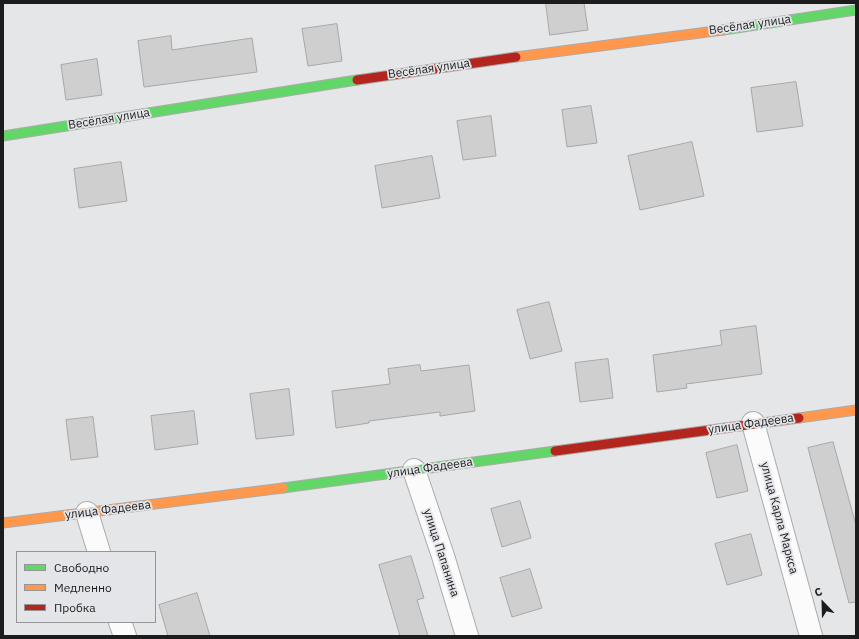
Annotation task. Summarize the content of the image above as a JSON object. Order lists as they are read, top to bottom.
{
  "streets": {
    "street": [
      "Весёлая улица",
      "улица Фадеева",
      "улица Карла Маркса",
      "улица Папанина"
    ]
  },
  "crossings": [
    ["улица Фадеева", "улица Карла Маркса"],
    ["улица Фадеева", "улица Папанина"]
  ],
  "legend": ["Свободно", "Медленно", "Пробка"],
  "north": "top left"
}
